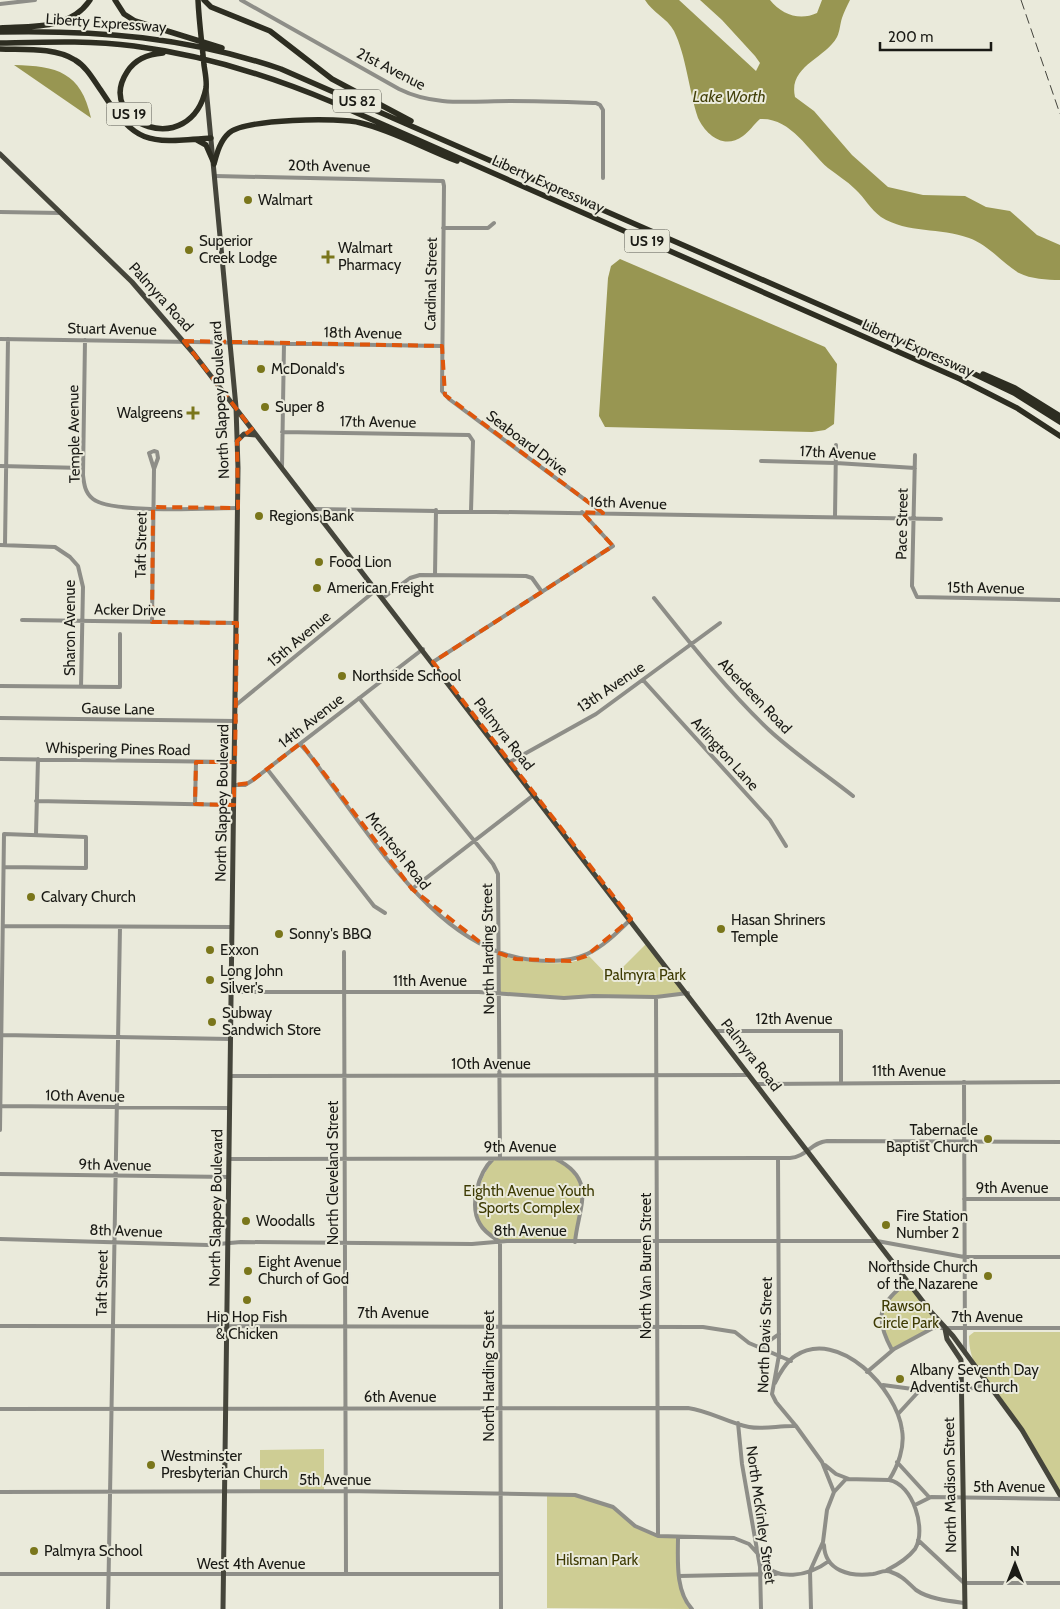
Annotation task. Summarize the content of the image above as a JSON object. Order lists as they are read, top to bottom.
{
  "streets": {
    "highway": [
      "Liberty Expressway",
      "US 82",
      "US 19",
      "North Slappey Boulevard"
    ],
    "main road": ["Palmyra Road", "North Madison Street"],
    "street": [
      "21st Avenue",
      "20th Avenue",
      "Cardinal Street",
      "Stuart Avenue",
      "18th Avenue",
      "17th Avenue",
      "Temple Avenue",
      "Seaboard Drive",
      "16th Avenue",
      "Pace Street",
      "Taft Street",
      "15th Avenue",
      "Acker Drive",
      "Sharon Avenue",
      "13th Avenue",
      "Aberdeen Road",
      "Gause Lane",
      "14th Avenue",
      "Whispering Pines Road",
      "Arlington Lane",
      "McIntosh Road",
      "North Harding Street",
      "11th Avenue",
      "12th Avenue",
      "10th Avenue",
      "9th Avenue",
      "North Cleveland Street",
      "8th Avenue",
      "North Van Buren Street",
      "7th Avenue",
      "North Davis Street",
      "6th Avenue",
      "5th Avenue",
      "North McKinley Street",
      "West 4th Avenue"
    ]
  },
  "crossings": [
    ["Liberty Expressway", "US 19"],
    ["US 19", "North Slappey Boulevard"],
    ["20th Avenue", "Cardinal Street"],
    ["20th Avenue", "North Slappey Boulevard"],
    ["Cardinal Street", "18th Avenue"],
    ["Cardinal Street", "Seaboard Drive"],
    ["Palmyra Road", "Stuart Avenue"],
    ["Palmyra Road", "North Slappey Boulevard"],
    ["Palmyra Road", "16th Avenue"],
    ["Palmyra Road", "15th Avenue"],
    ["Palmyra Road", "13th Avenue"],
    ["Palmyra Road", "14th Avenue"],
    ["Palmyra Road", "McIntosh Road"],
    ["Palmyra Road", "11th Avenue"],
    ["Palmyra Road", "12th Avenue"],
    ["Palmyra Road", "10th Avenue"],
    ["Palmyra Road", "9th Avenue"],
    ["Palmyra Road", "8th Avenue"],
    ["Palmyra Road", "7th Avenue"],
    ["Palmyra Road", "North Madison Street"],
    ["Stuart Avenue", "18th Avenue"],
    ["Stuart Avenue", "North Slappey Boulevard"],
    ["Stuart Avenue", "Temple Avenue"],
    ["North Slappey Boulevard", "Temple Avenue"],
    ["North Slappey Boulevard", "15th Avenue"],
    ["North Slappey Boulevard", "Acker Drive"],
    ["North Slappey Boulevard", "Gause Lane"],
    ["North Slappey Boulevard", "14th Avenue"],
    ["North Slappey Boulevard", "Whispering Pines Road"],
    ["North Slappey Boulevard", "11th Avenue"],
    ["North Slappey Boulevard", "10th Avenue"],
    ["North Slappey Boulevard", "9th Avenue"],
    ["North Slappey Boulevard", "8th Avenue"],
    ["North Slappey Boulevard", "7th Avenue"],
    ["North Slappey Boulevard", "6th Avenue"],
    ["North Slappey Boulevard", "5th Avenue"],
    ["North Slappey Boulevard", "West 4th Avenue"],
    ["17th Avenue", "16th Avenue"],
    ["17th Avenue", "Pace Street"],
    ["Temple Avenue", "Taft Street"],
    ["Seaboard Drive", "16th Avenue"],
    ["16th Avenue", "Pace Street"],
    ["Pace Street", "15th Avenue"],
    ["Taft Street", "Acker Drive"],
    ["Taft Street", "10th Avenue"],
    ["Taft Street", "9th Avenue"],
    ["Taft Street", "8th Avenue"],
    ["Taft Street", "7th Avenue"],
    ["Taft Street", "6th Avenue"],
    ["Taft Street", "5th Avenue"],
    ["Taft Street", "West 4th Avenue"],
    ["Acker Drive", "Sharon Avenue"],
    ["13th Avenue", "Aberdeen Road"],
    ["13th Avenue", "Arlington Lane"],
    ["14th Avenue", "McIntosh Road"],
    ["14th Avenue", "North Harding Street"],
    ["McIntosh Road", "North Harding Street"],
    ["North Harding Street", "11th Avenue"],
    ["North Harding Street", "10th Avenue"],
    ["North Harding Street", "9th Avenue"],
    ["North Harding Street", "8th Avenue"],
    ["North Harding Street", "7th Avenue"],
    ["North Harding Street", "6th Avenue"],
    ["North Harding Street", "5th Avenue"],
    ["North Harding Street", "West 4th Avenue"],
    ["11th Avenue", "12th Avenue"],
    ["11th Avenue", "North Cleveland Street"],
    ["11th Avenue", "North Van Buren Street"],
    ["10th Avenue", "North Cleveland Street"],
    ["10th Avenue", "North Van Buren Street"],
    ["9th Avenue", "North Cleveland Street"],
    ["9th Avenue", "8th Avenue"],
    ["9th Avenue", "North Van Buren Street"],
    ["9th Avenue", "North Davis Street"],
    ["North Cleveland Street", "8th Avenue"],
    ["North Cleveland Street", "7th Avenue"],
    ["North Cleveland Street", "6th Avenue"],
    ["North Cleveland Street", "5th Avenue"],
    ["North Cleveland Street", "West 4th Avenue"],
    ["8th Avenue", "North Van Buren Street"],
    ["8th Avenue", "North Davis Street"],
    ["North Van Buren Street", "7th Avenue"],
    ["North Van Buren Street", "6th Avenue"],
    ["North Van Buren Street", "5th Avenue"],
    ["7th Avenue", "North Davis Street"],
    ["7th Avenue", "6th Avenue"],
    ["North Davis Street", "6th Avenue"],
    ["North Davis Street", "5th Avenue"],
    ["6th Avenue", "North McKinley Street"],
    ["5th Avenue", "North Madison Street"]
  ],
  "water": ["Lake Worth"],
  "parks": [
    "Palmyra Park",
    "Eighth Avenue Youth Sports Complex",
    "Rawson Circle Park",
    "Hilsman Park"
  ],
  "places": {
    "other": [
      "Walmart",
      "Superior Creek Lodge",
      "McDonald's",
      "Super 8",
      "Regions Bank",
      "Food Lion",
      "American Freight",
      "Northside School",
      "Calvary Church",
      "Hasan Shriners Temple",
      "Sonny's BBQ",
      "Exxon",
      "Long John Silver's",
      "Subway Sandwich Store",
      "Tabernacle Baptist Church",
      "Woodalls",
      "Fire Station Number 2",
      "Eight Avenue Church of God",
      "Northside Church of the Nazarene",
      "Hip Hop Fish & Chicken",
      "Albany Seventh Day Adventist Church",
      "Westminster Presbyterian Church",
      "Palmyra School"
    ],
    "health": ["Walmart Pharmacy", "Walgreens"]
  },
  "scale_bar": "200 m",
  "north": "top"
}
